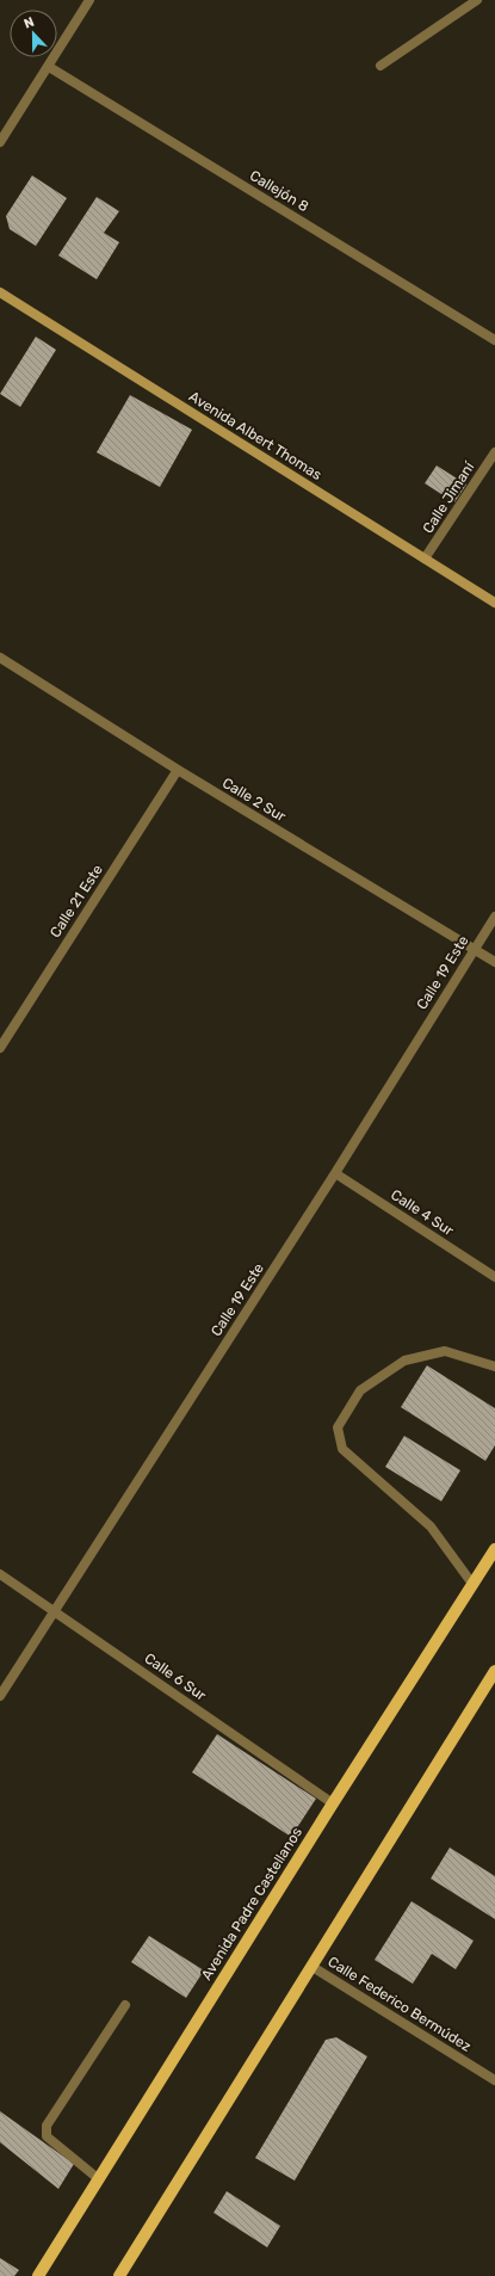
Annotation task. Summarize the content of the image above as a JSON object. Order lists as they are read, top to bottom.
{
  "streets": {
    "main road": ["Avenida Albert Thomas", "Avenida Padre Castellanos"],
    "street": [
      "Callejón 8",
      "Calle Jimaní",
      "Calle 2 Sur",
      "Calle 21 Este",
      "Calle 19 Este",
      "Calle 4 Sur",
      "Calle 6 Sur",
      "Calle Federico Bermúdez"
    ]
  },
  "crossings": [
    ["Avenida Albert Thomas", "Calle Jimaní"],
    ["Calle 2 Sur", "Calle 21 Este"],
    ["Calle 2 Sur", "Calle 19 Este"],
    ["Calle 19 Este", "Calle 4 Sur"],
    ["Calle 19 Este", "Calle 6 Sur"],
    ["Calle 6 Sur", "Avenida Padre Castellanos"]
  ],
  "north": "top"
}
